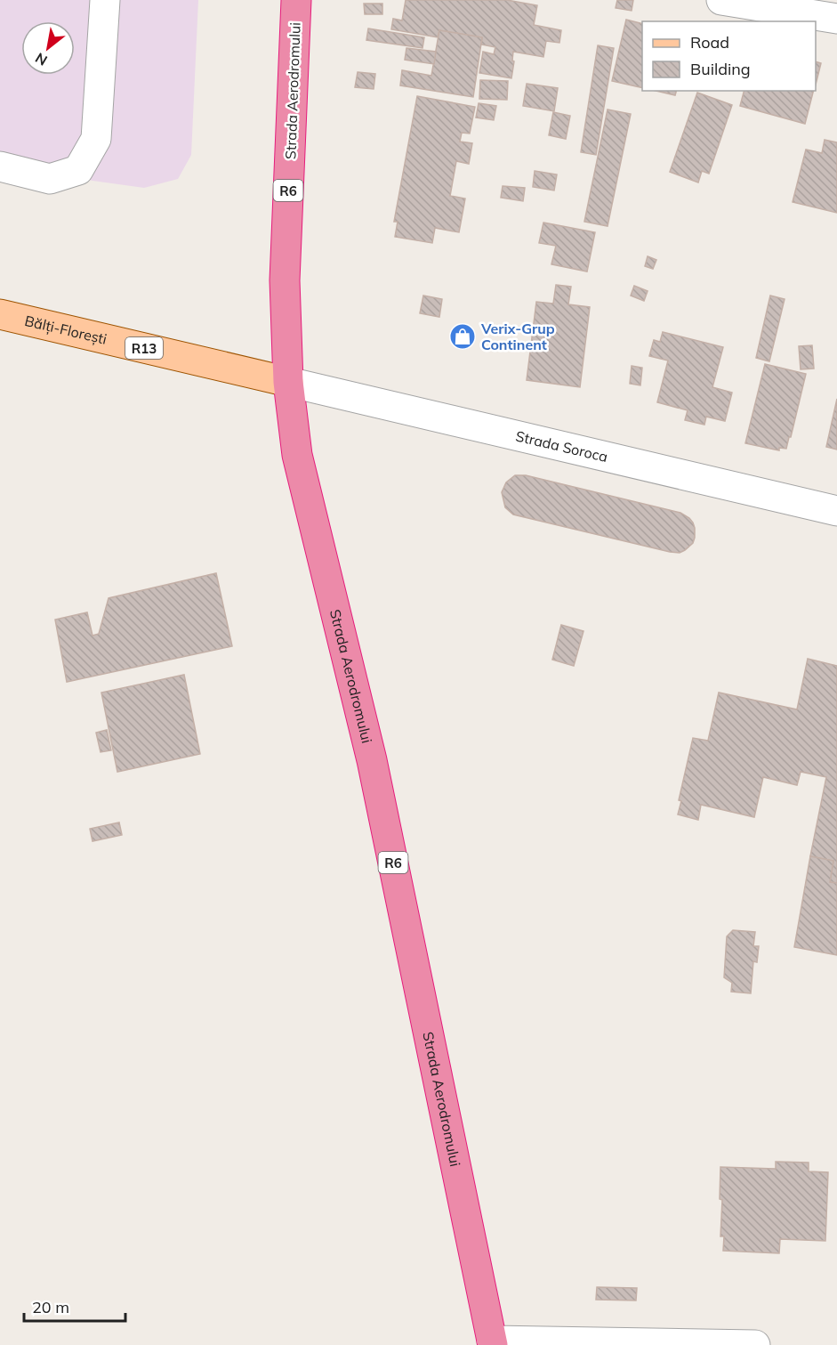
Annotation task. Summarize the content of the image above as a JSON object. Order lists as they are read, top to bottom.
{
  "streets": {
    "highway": ["Strada Aerodromului", "R6"],
    "main road": ["Bălți-Florești", "R13"],
    "street": ["Strada Soroca"]
  },
  "crossings": [
    ["Strada Aerodromului", "Bălți-Florești"],
    ["Strada Aerodromului", "Strada Soroca"],
    ["Bălți-Florești", "Strada Soroca"]
  ],
  "places": {
    "shop": ["Verix-Grup Continent"]
  },
  "legend": ["Road", "Building"],
  "scale_bar": "20 m",
  "north": "bottom left"
}
